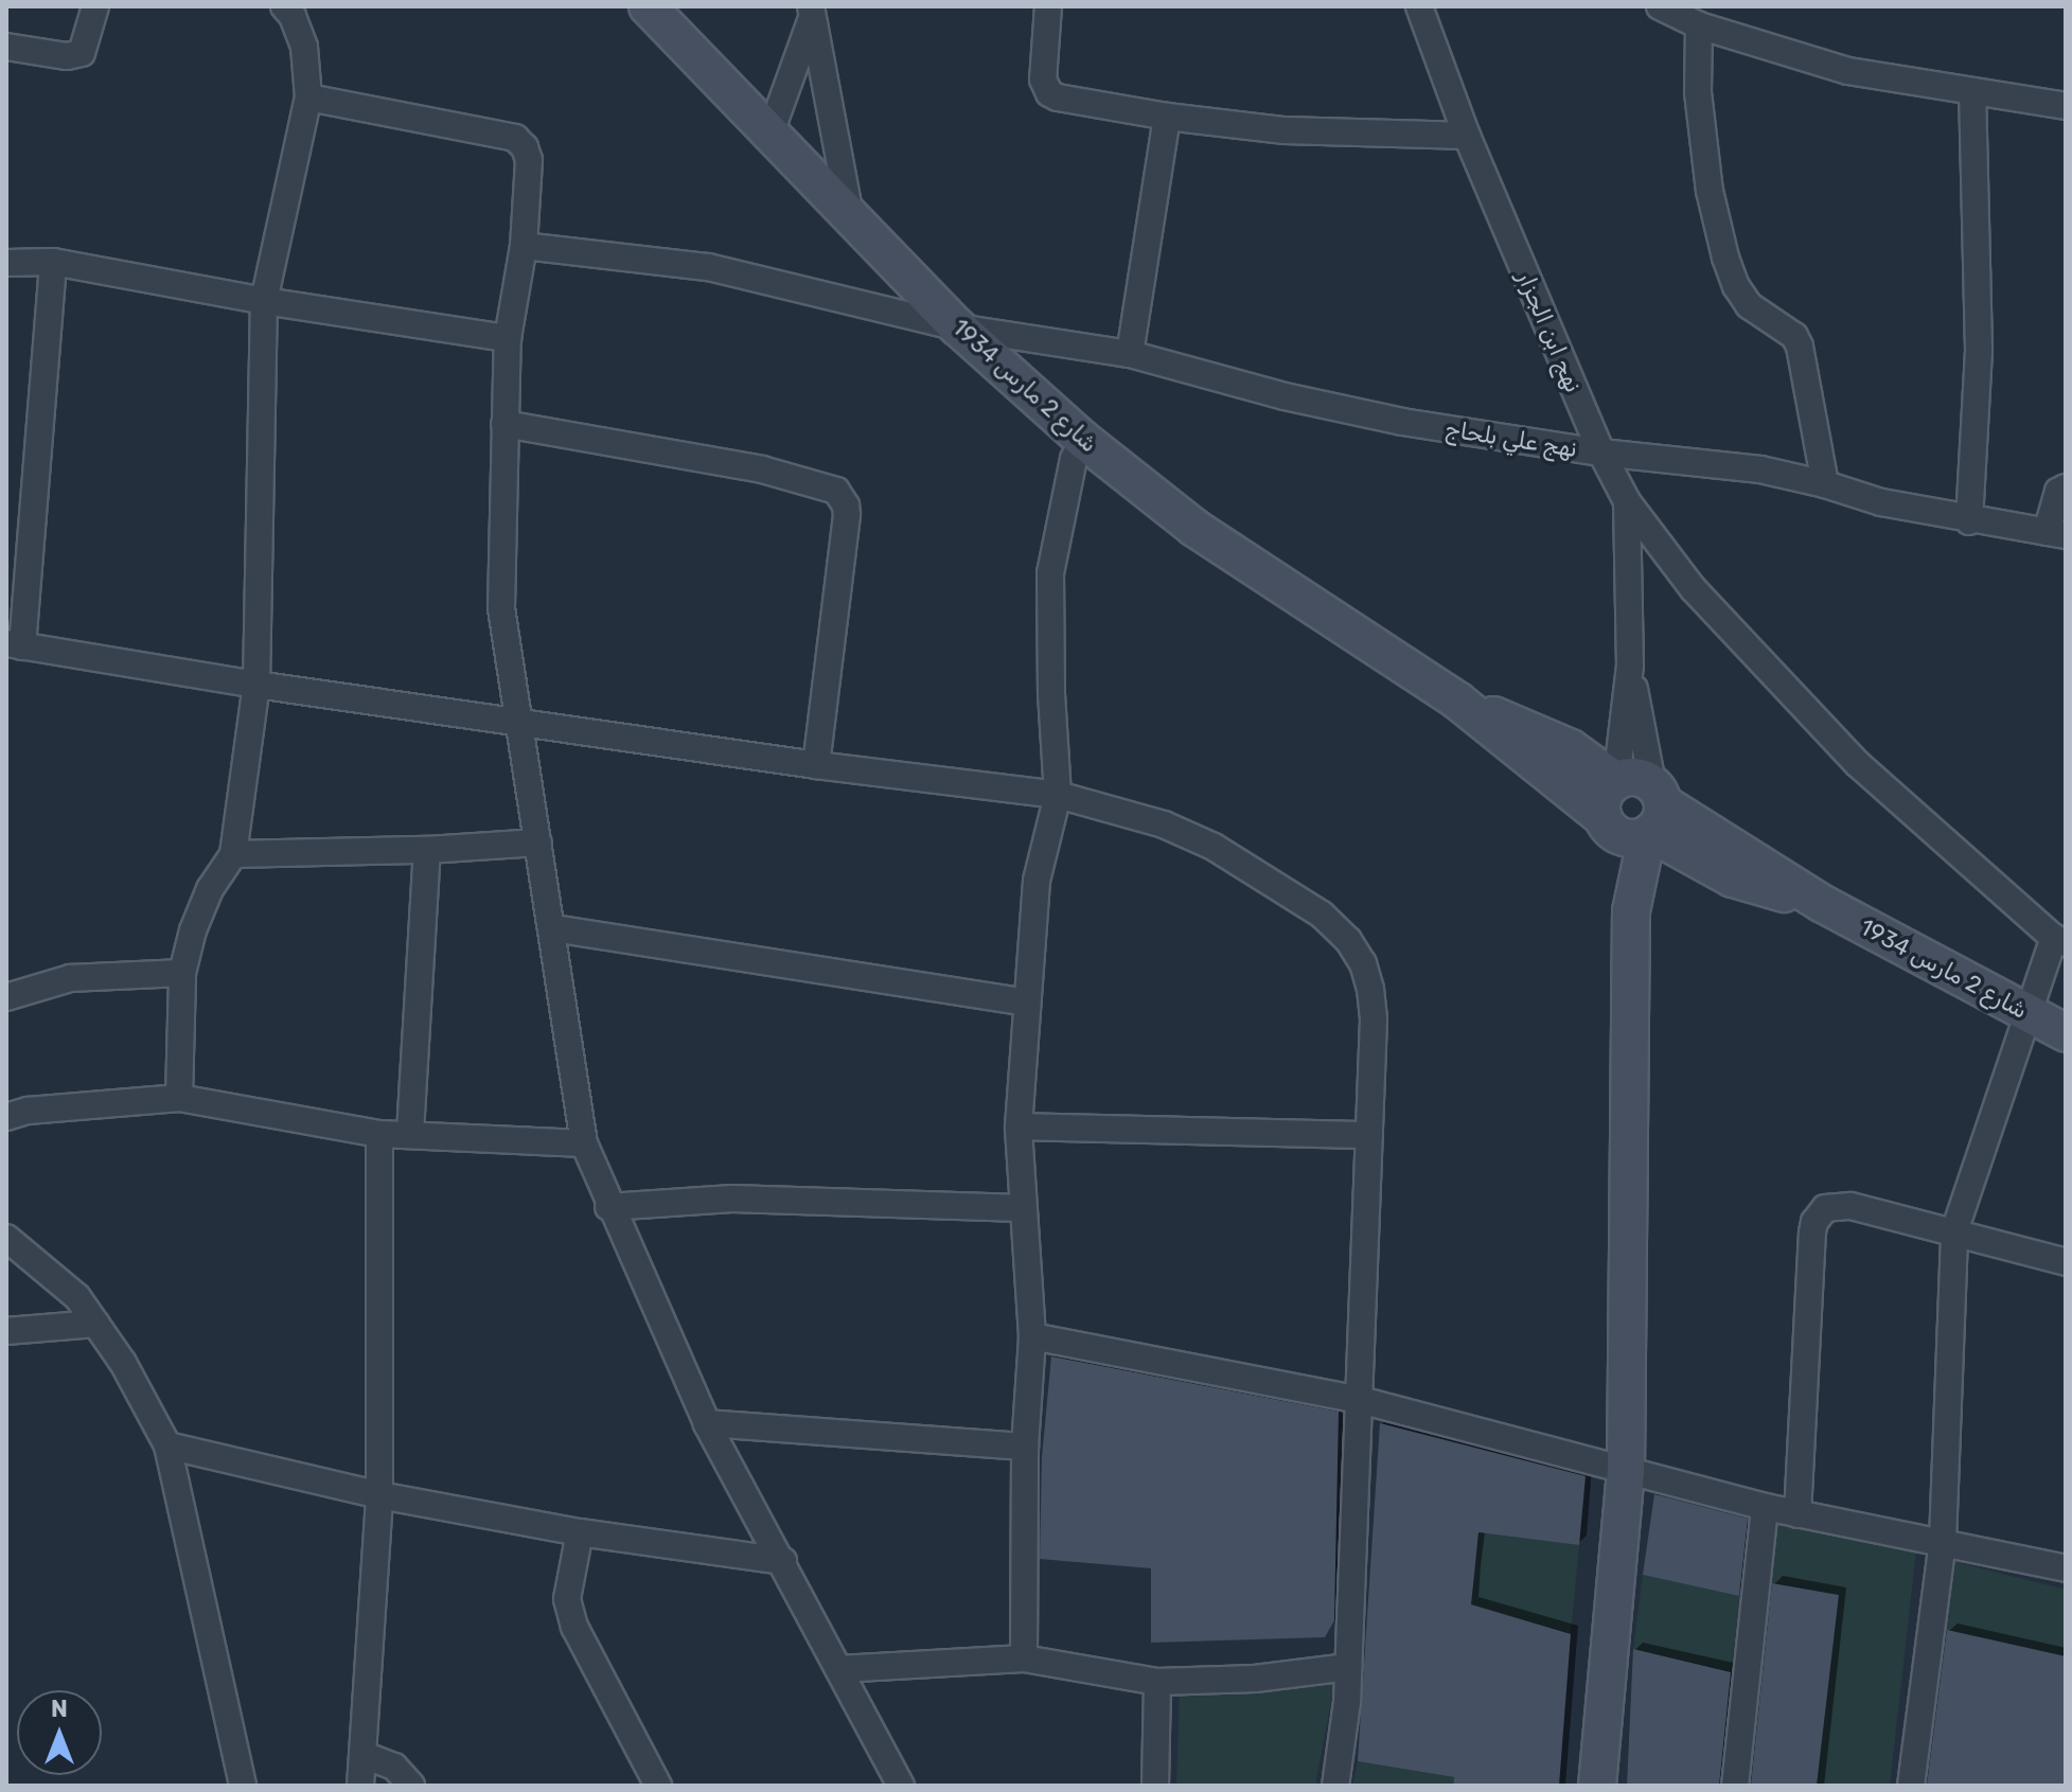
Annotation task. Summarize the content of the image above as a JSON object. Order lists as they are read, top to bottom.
{
  "streets": {
    "street": ["نهج ابن الجزار", "شارع 2 مارس 1934", "نهج علي بلحاج"]
  },
  "crossings": [
    ["نهج ابن الجزار", "نهج علي بلحاج"],
    ["شارع 2 مارس 1934", "نهج علي بلحاج"]
  ],
  "north": "top"
}
